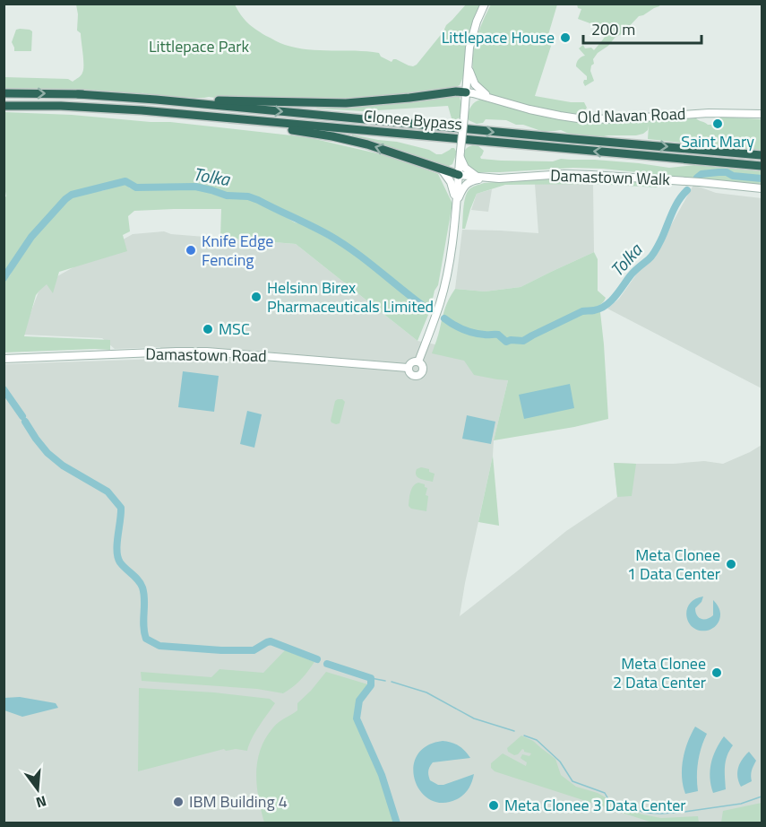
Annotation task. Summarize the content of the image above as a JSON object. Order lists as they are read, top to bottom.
{
  "streets": {
    "highway": ["Clonee Bypass"],
    "street": ["Old Navan Road", "Damastown Walk", "Damastown Road"]
  },
  "water": ["Tolka"],
  "parks": ["Littlepace Park"],
  "places": [
    "Littlepace House",
    "Saint Mary",
    "Knife Edge Fencing",
    "Helsinn Birex Pharmaceuticals Limited",
    "MSC",
    "Meta Clonee 1 Data Center",
    "Meta Clonee 2 Data Center",
    "IBM Building 4",
    "Meta Clonee 3 Data Center"
  ],
  "scale_bar": "200 m",
  "north": "bottom"
}
